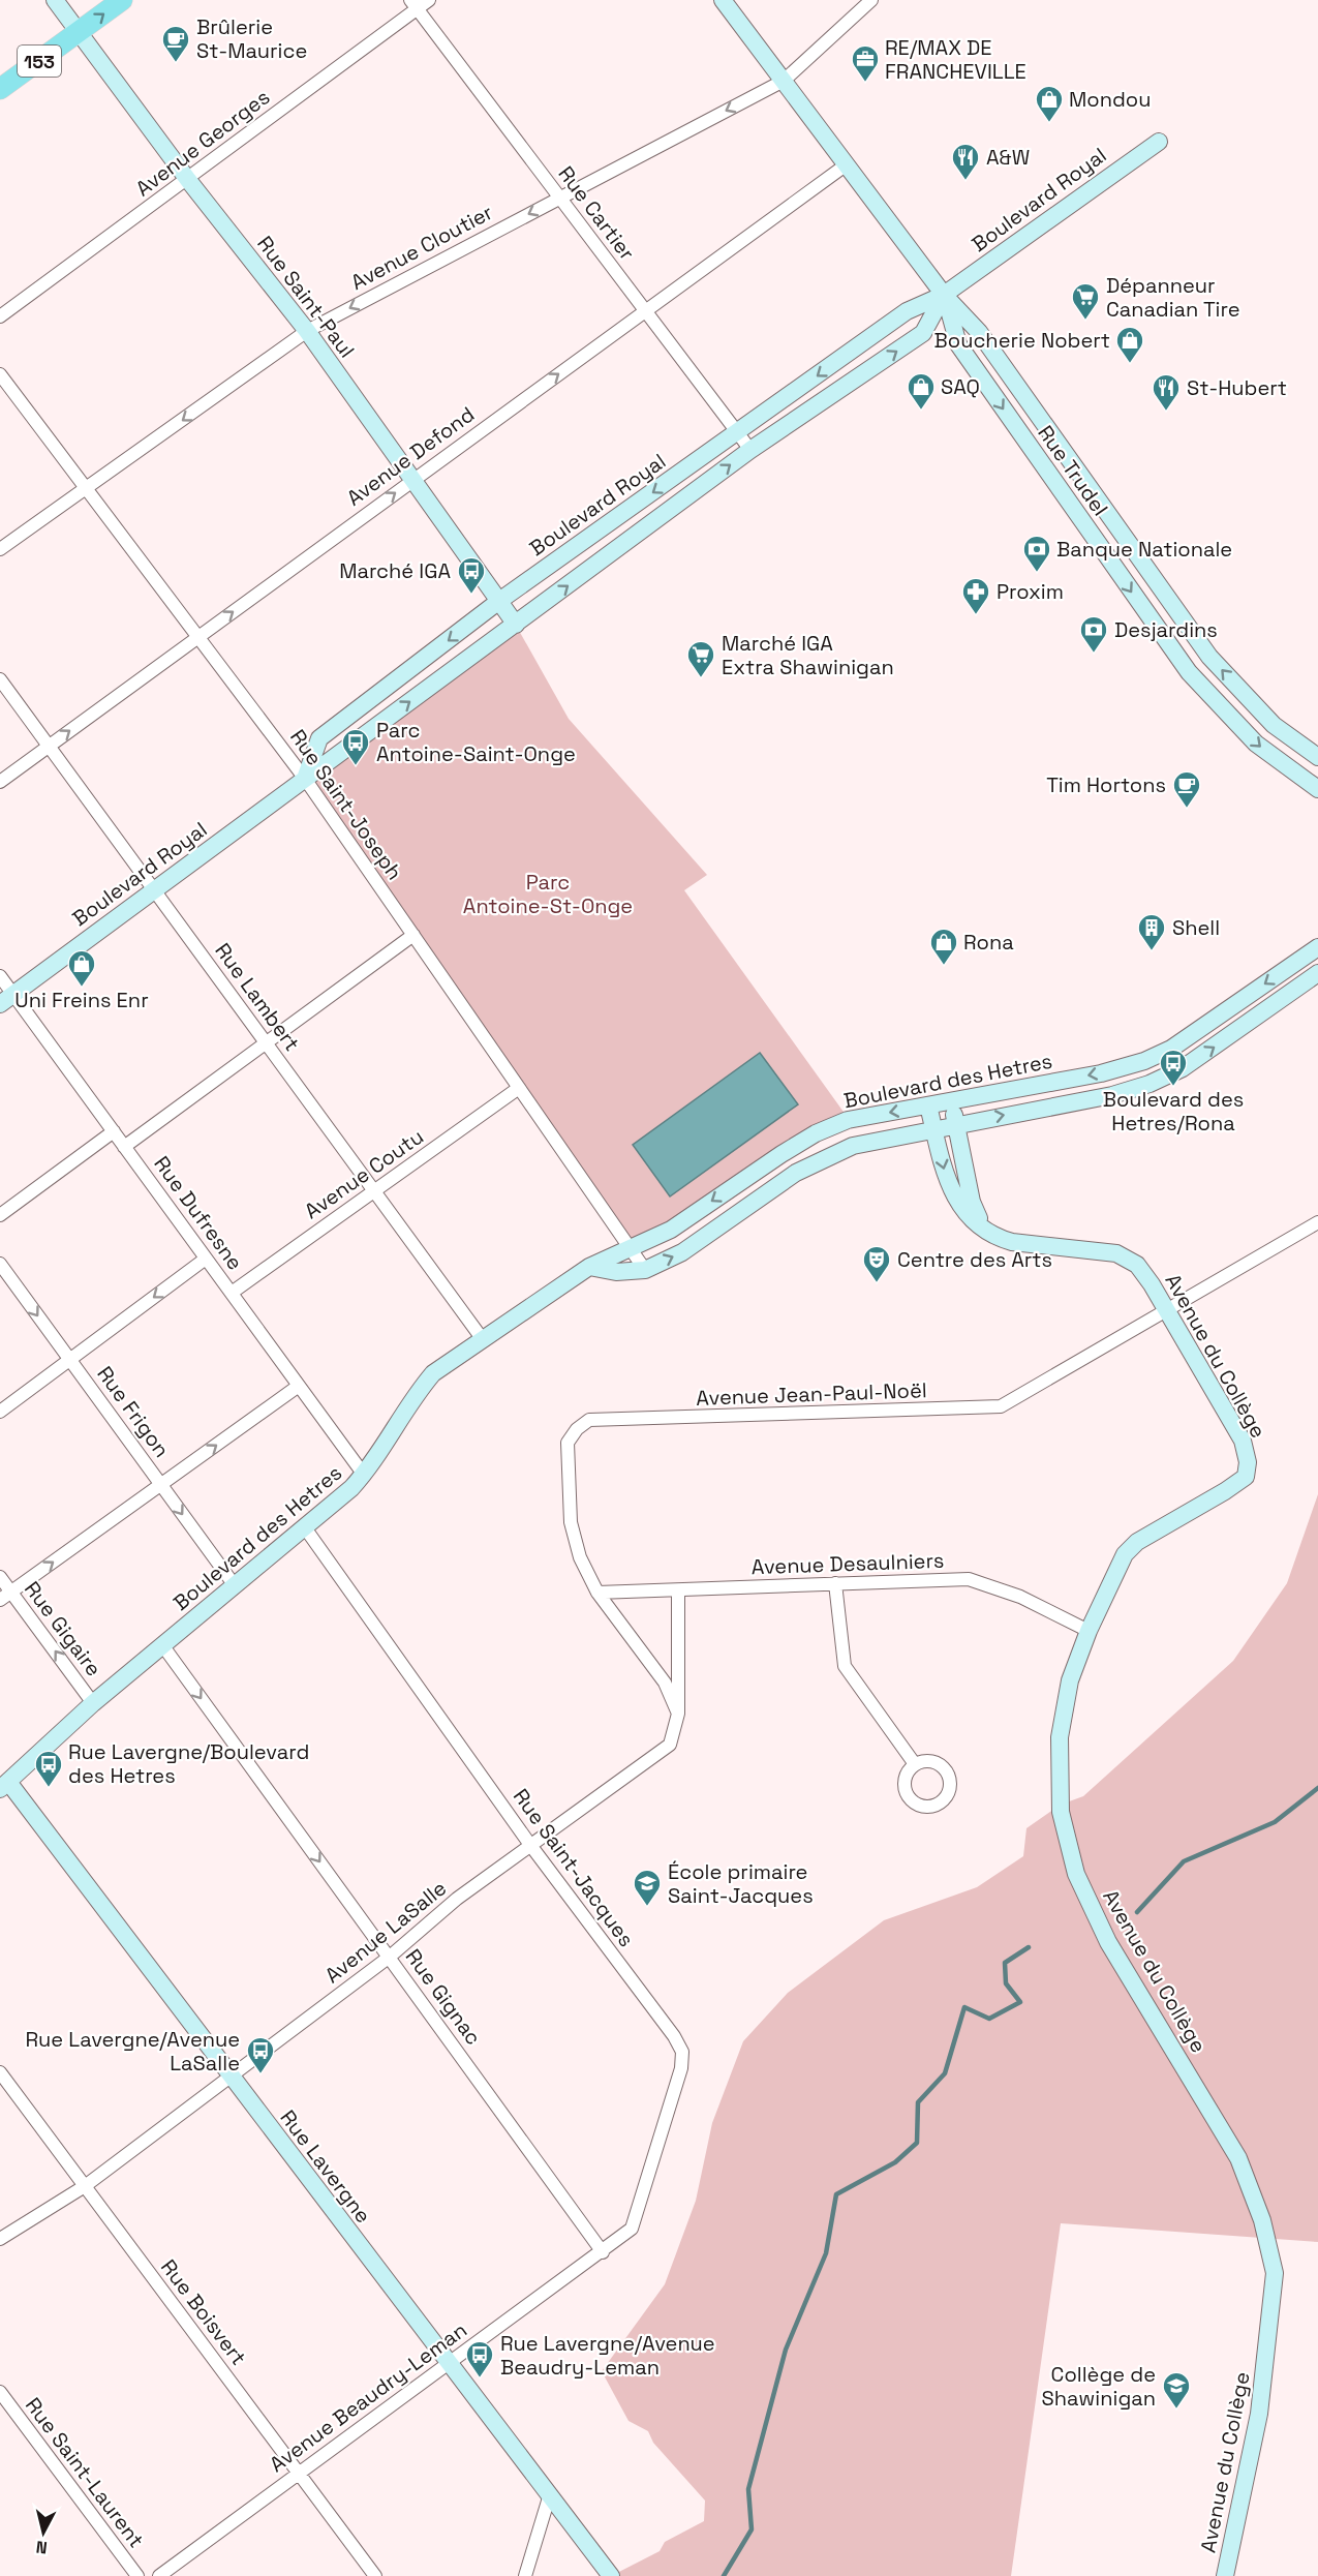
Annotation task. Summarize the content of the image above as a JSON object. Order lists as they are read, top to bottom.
{
  "streets": {
    "main road": ["153"],
    "street": [
      "Avenue Georges",
      "Boulevard Royal",
      "Rue Cartier",
      "Avenue Cloutier",
      "Rue Saint-Paul",
      "Avenue Defond",
      "Rue Trudel",
      "Rue Saint-Joseph",
      "Rue Lambert",
      "Boulevard des Hetres",
      "Avenue Coutu",
      "Rue Dufresne",
      "Avenue du Collège",
      "Avenue Jean-Paul-Noël",
      "Rue Frigon",
      "Avenue Desaulniers",
      "Rue Gigaire",
      "Rue Saint-Jacques",
      "Avenue LaSalle",
      "Rue Gignac",
      "Rue Lavergne",
      "Rue Boisvert",
      "Avenue Beaudry-Leman",
      "Rue Saint-Laurent"
    ]
  },
  "crossings": [
    ["153", "Rue Saint-Paul"],
    ["Avenue Georges", "Rue Cartier"],
    ["Avenue Georges", "Rue Saint-Paul"],
    ["Boulevard Royal", "Rue Cartier"],
    ["Boulevard Royal", "Rue Saint-Paul"],
    ["Boulevard Royal", "Rue Trudel"],
    ["Boulevard Royal", "Rue Saint-Joseph"],
    ["Boulevard Royal", "Rue Lambert"],
    ["Boulevard Royal", "Rue Dufresne"],
    ["Rue Cartier", "Avenue Cloutier"],
    ["Rue Cartier", "Avenue Defond"],
    ["Avenue Cloutier", "Rue Saint-Paul"],
    ["Avenue Cloutier", "Rue Trudel"],
    ["Avenue Cloutier", "Rue Saint-Joseph"],
    ["Rue Saint-Paul", "Avenue Defond"],
    ["Avenue Defond", "Rue Trudel"],
    ["Avenue Defond", "Rue Saint-Joseph"],
    ["Avenue Defond", "Rue Lambert"],
    ["Rue Saint-Joseph", "Boulevard des Hetres"],
    ["Rue Saint-Joseph", "Avenue Coutu"],
    ["Rue Lambert", "Boulevard des Hetres"],
    ["Rue Lambert", "Avenue Coutu"],
    ["Boulevard des Hetres", "Rue Dufresne"],
    ["Boulevard des Hetres", "Avenue du Collège"],
    ["Boulevard des Hetres", "Rue Frigon"],
    ["Boulevard des Hetres", "Rue Gigaire"],
    ["Boulevard des Hetres", "Rue Saint-Jacques"],
    ["Boulevard des Hetres", "Rue Gignac"],
    ["Boulevard des Hetres", "Rue Lavergne"],
    ["Avenue Coutu", "Rue Dufresne"],
    ["Avenue du Collège", "Avenue Jean-Paul-Noël"],
    ["Avenue du Collège", "Avenue Desaulniers"],
    ["Avenue Jean-Paul-Noël", "Avenue Desaulniers"],
    ["Avenue Jean-Paul-Noël", "Avenue LaSalle"],
    ["Avenue Desaulniers", "Avenue LaSalle"],
    ["Rue Saint-Jacques", "Avenue LaSalle"],
    ["Rue Saint-Jacques", "Rue Gignac"],
    ["Rue Saint-Jacques", "Avenue Beaudry-Leman"],
    ["Avenue LaSalle", "Rue Gignac"],
    ["Avenue LaSalle", "Rue Lavergne"],
    ["Avenue LaSalle", "Rue Boisvert"],
    ["Rue Gignac", "Avenue Beaudry-Leman"],
    ["Rue Lavergne", "Avenue Beaudry-Leman"],
    ["Rue Boisvert", "Avenue Beaudry-Leman"]
  ],
  "one_way": [
    "Avenue Cloutier",
    "Avenue Defond",
    "Rue Frigon",
    "Rue Gigaire",
    "Rue Gignac"
  ],
  "parks": ["Parc Antoine-St-Onge"],
  "places": {
    "cafe": ["Brûlerie St-Maurice", "Tim Hortons"],
    "office": ["RE/MAX DE FRANCHEVILLE"],
    "shop": [
      "Mondou",
      "Boucherie Nobert",
      "SAQ",
      "Rona",
      "Uni Freins Enr"
    ],
    "restaurant": ["A&W", "St-Hubert"],
    "supermarket": ["Dépanneur Canadian Tire", "Marché IGA Extra Shawinigan"],
    "bank": ["Banque Nationale", "Desjardins"],
    "bus stop": [
      "Marché IGA",
      "Parc Antoine-Saint-Onge",
      "Boulevard des Hetres/Rona",
      "Rue Lavergne/Boulevard des Hetres",
      "Rue Lavergne/Avenue LaSalle",
      "Rue Lavergne/Avenue Beaudry-Leman"
    ],
    "pharmacy": ["Proxim"],
    "building": ["Shell"],
    "theatre": ["Centre des Arts"],
    "school or university": ["École primaire Saint-Jacques", "Collège de Shawinigan"]
  },
  "north": "bottom"
}
